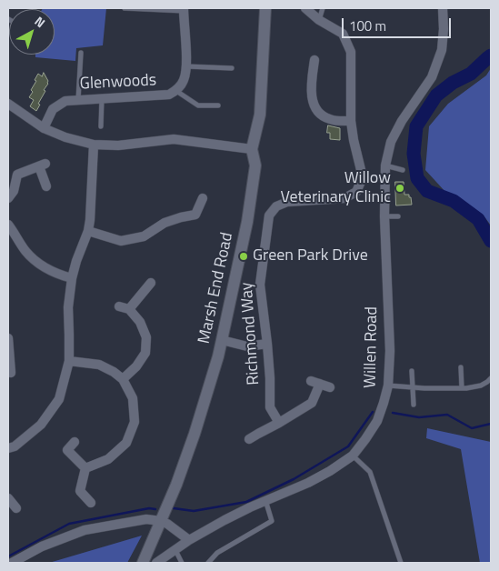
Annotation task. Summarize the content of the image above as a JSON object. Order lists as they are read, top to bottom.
{
  "streets": {
    "street": [
      "Glenwoods",
      "Marsh End Road",
      "Richmond Way",
      "Willen Road"
    ]
  },
  "places": ["Willow Veterinary Clinic", "Green Park Drive"],
  "scale_bar": "100 m",
  "north": "top right"
}
